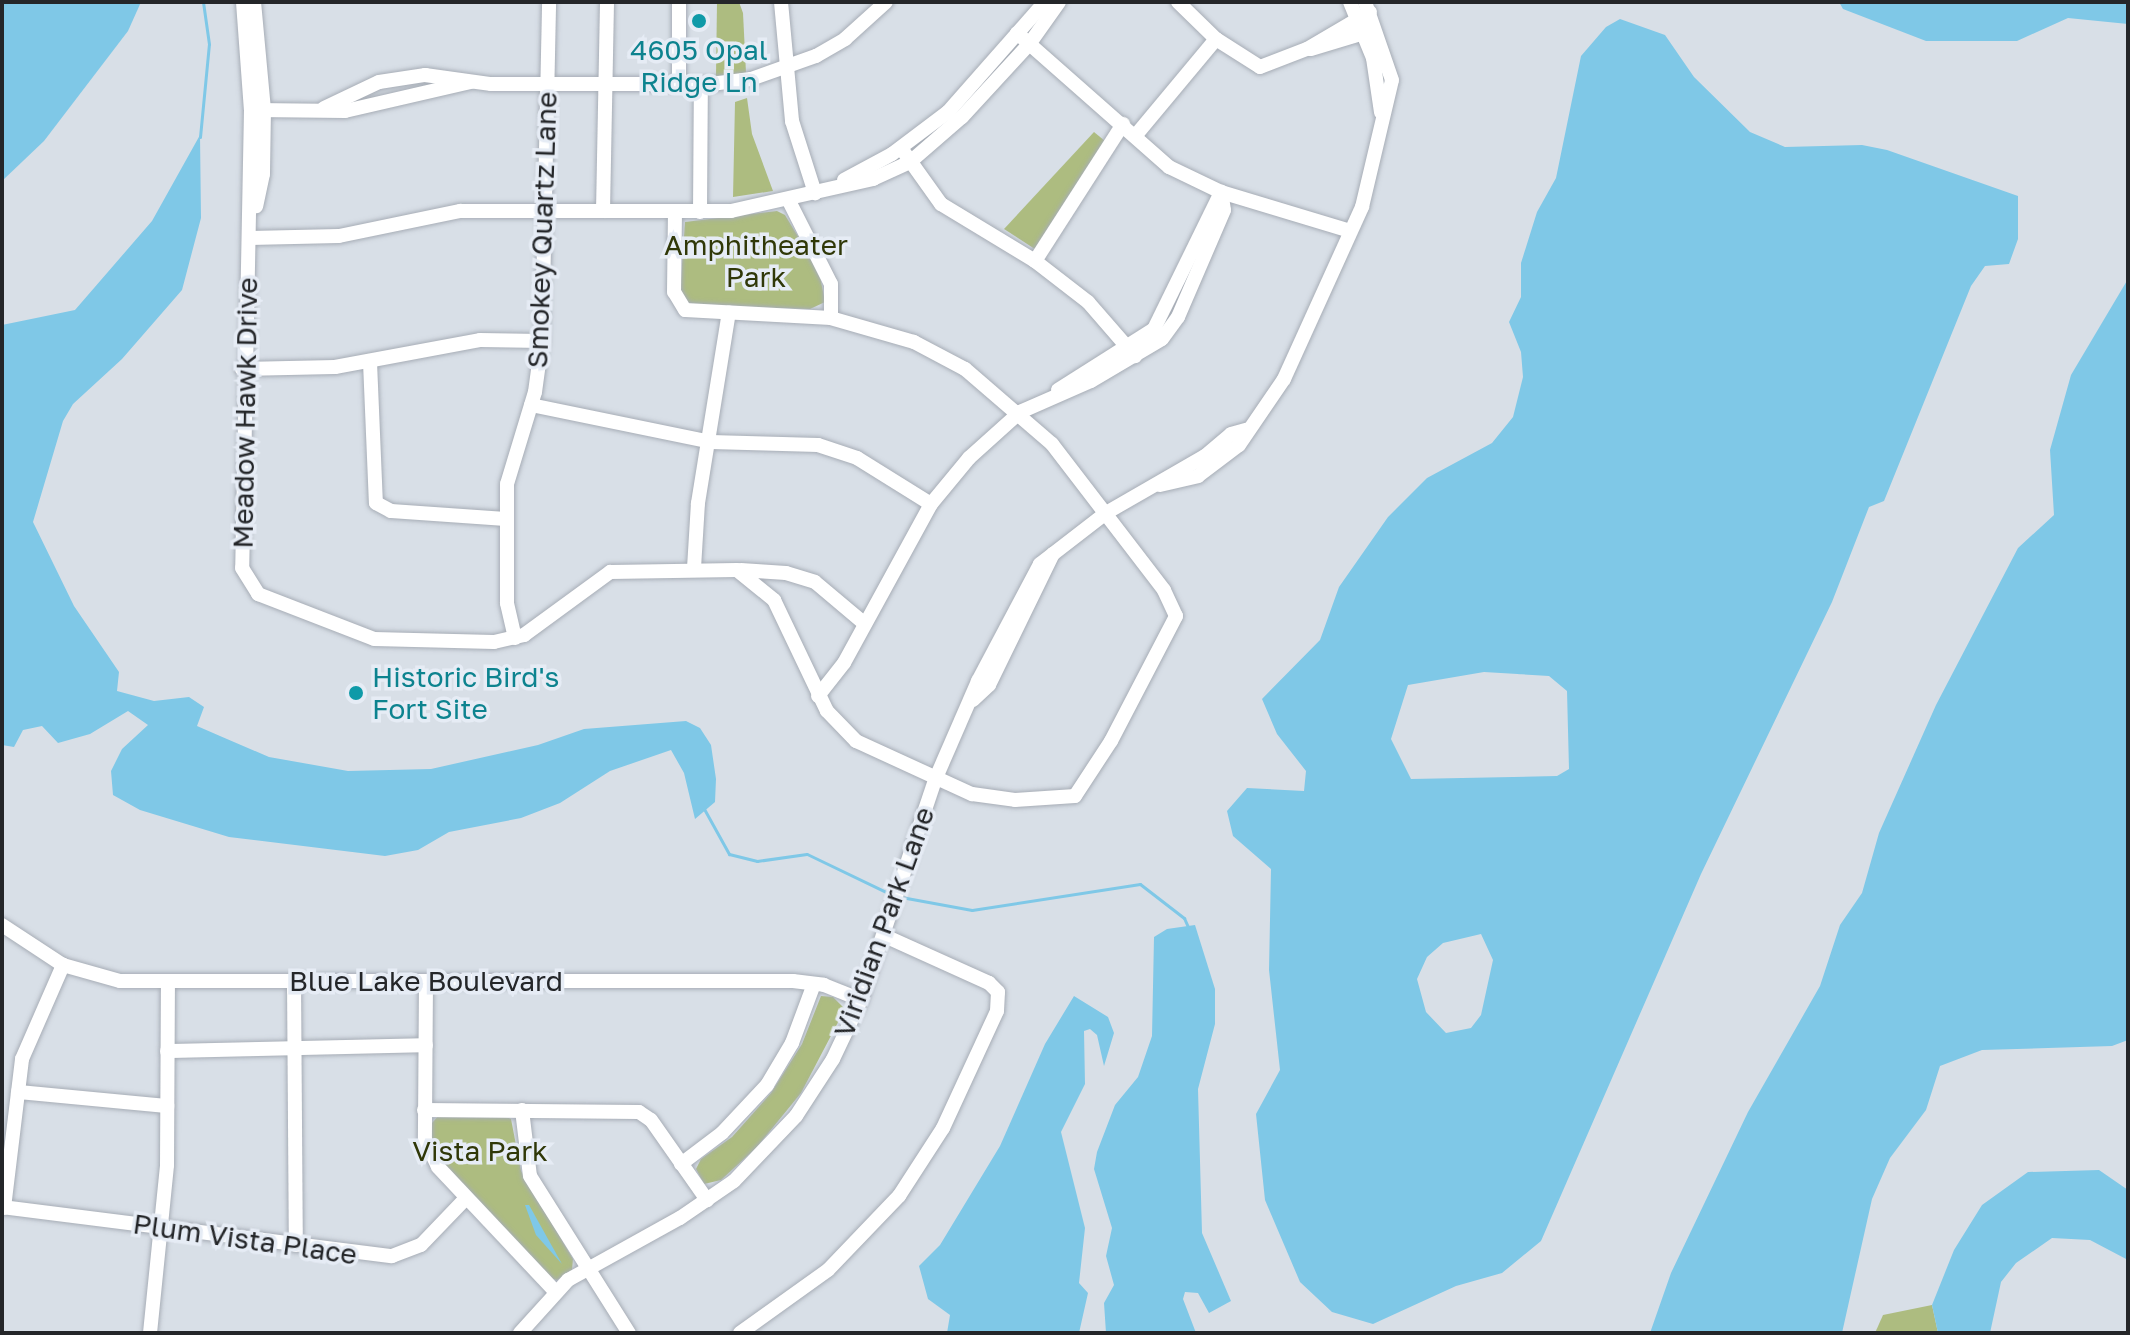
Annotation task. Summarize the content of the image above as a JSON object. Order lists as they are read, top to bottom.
{
  "streets": {
    "street": [
      "Smokey Quartz Lane",
      "Meadow Hawk Drive",
      "Viridian Park Lane",
      "Blue Lake Boulevard",
      "Plum Vista Place"
    ]
  },
  "crossings": [
    ["Smokey Quartz Lane", "Meadow Hawk Drive"],
    ["Viridian Park Lane", "Blue Lake Boulevard"]
  ],
  "parks": ["Amphitheater Park", "Vista Park"],
  "places": ["4605 Opal Ridge Ln", "Historic Bird's Fort Site"]
}
